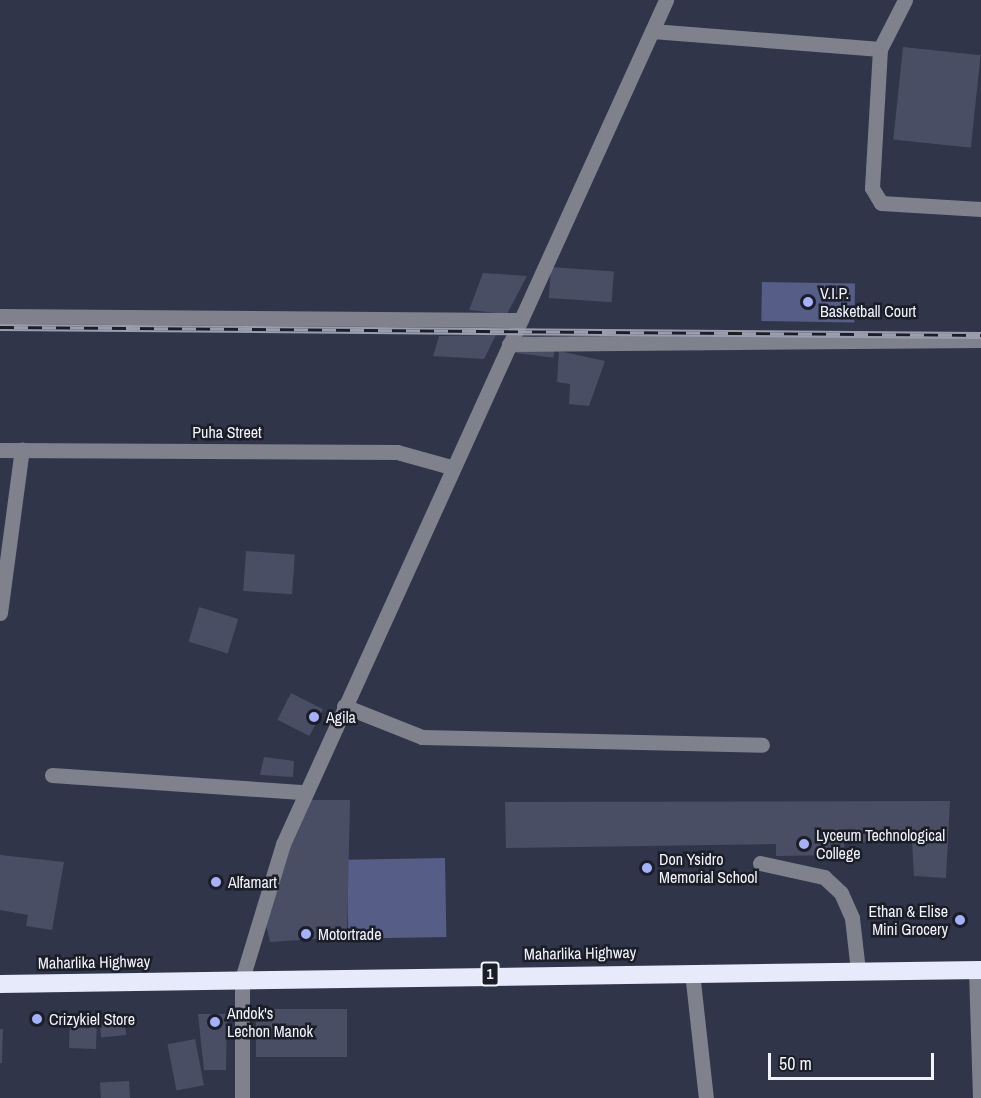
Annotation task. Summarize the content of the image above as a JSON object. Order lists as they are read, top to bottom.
{
  "streets": {
    "highway": ["Maharlika Highway", "1"],
    "street": ["Puha Street"]
  },
  "places": [
    "V.I.P. Basketball Court",
    "Agila",
    "Lyceum Technological College",
    "Don Ysidro Memorial School",
    "Alfamart",
    "Ethan & Elise Mini Grocery",
    "Motortrade",
    "Crizykiel Store",
    "Andok's Lechon Manok"
  ],
  "scale_bar": "50 m"
}
